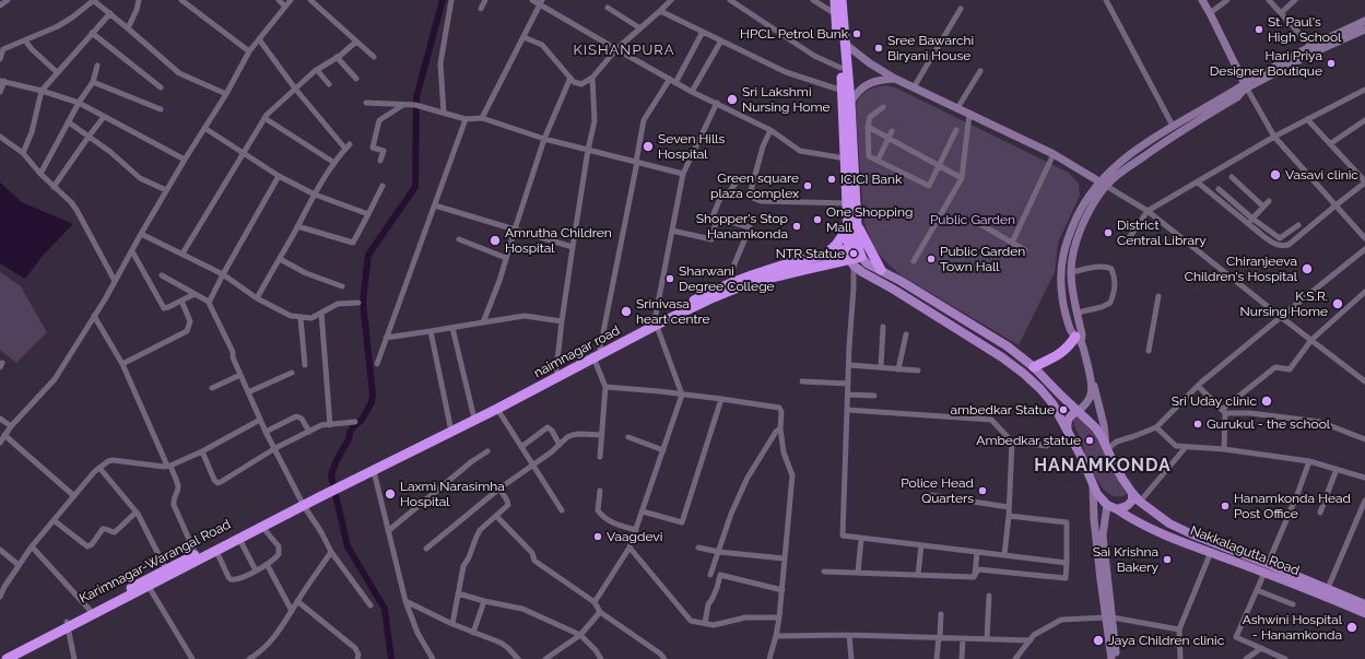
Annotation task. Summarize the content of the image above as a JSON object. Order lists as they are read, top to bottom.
{
  "streets": {
    "highway": ["naimnagar road", "Karimnagar-Warangal Road"],
    "main road": ["Nakkalagutta Road"]
  },
  "crossings": [
    ["naimnagar road", "Karimnagar-Warangal Road"]
  ],
  "districts": ["KISHANPURA", "HANAMKONDA"],
  "parks": ["Public Garden"],
  "places": [
    "St. Paul's High School",
    "HPCL Petrol Bunk",
    "Sree Bawarchi Biryani House",
    "Hari Priya Designer Boutique",
    "Sri Lakshmi Nursing Home",
    "Seven Hills Hospital",
    "Vasavi clinic",
    "ICICI Bank",
    "Green square plaza complex",
    "One Shopping Mall",
    "Shopper's Stop Hanamkonda",
    "District Central Library",
    "Amrutha Children Hospital",
    "NTR Statue",
    "Public Garden Town Hall",
    "Chiranjeeva Children's Hospital",
    "Sharwani Degree College",
    "K.S.R. Nursing Home",
    "Srinivasa heart centre",
    "Sri Uday clinic",
    "ambedkar Statue",
    "Gurukul - the school",
    "Ambedkar statue",
    "Police Head Quarters",
    "Laxmi Narasimha Hospital",
    "Hanamkonda Head Post Office",
    "Vaagdevi",
    "Sai Krishna Bakery",
    "Ashwini Hospital - Hanamkonda",
    "Jaya Children clinic"
  ]
}
